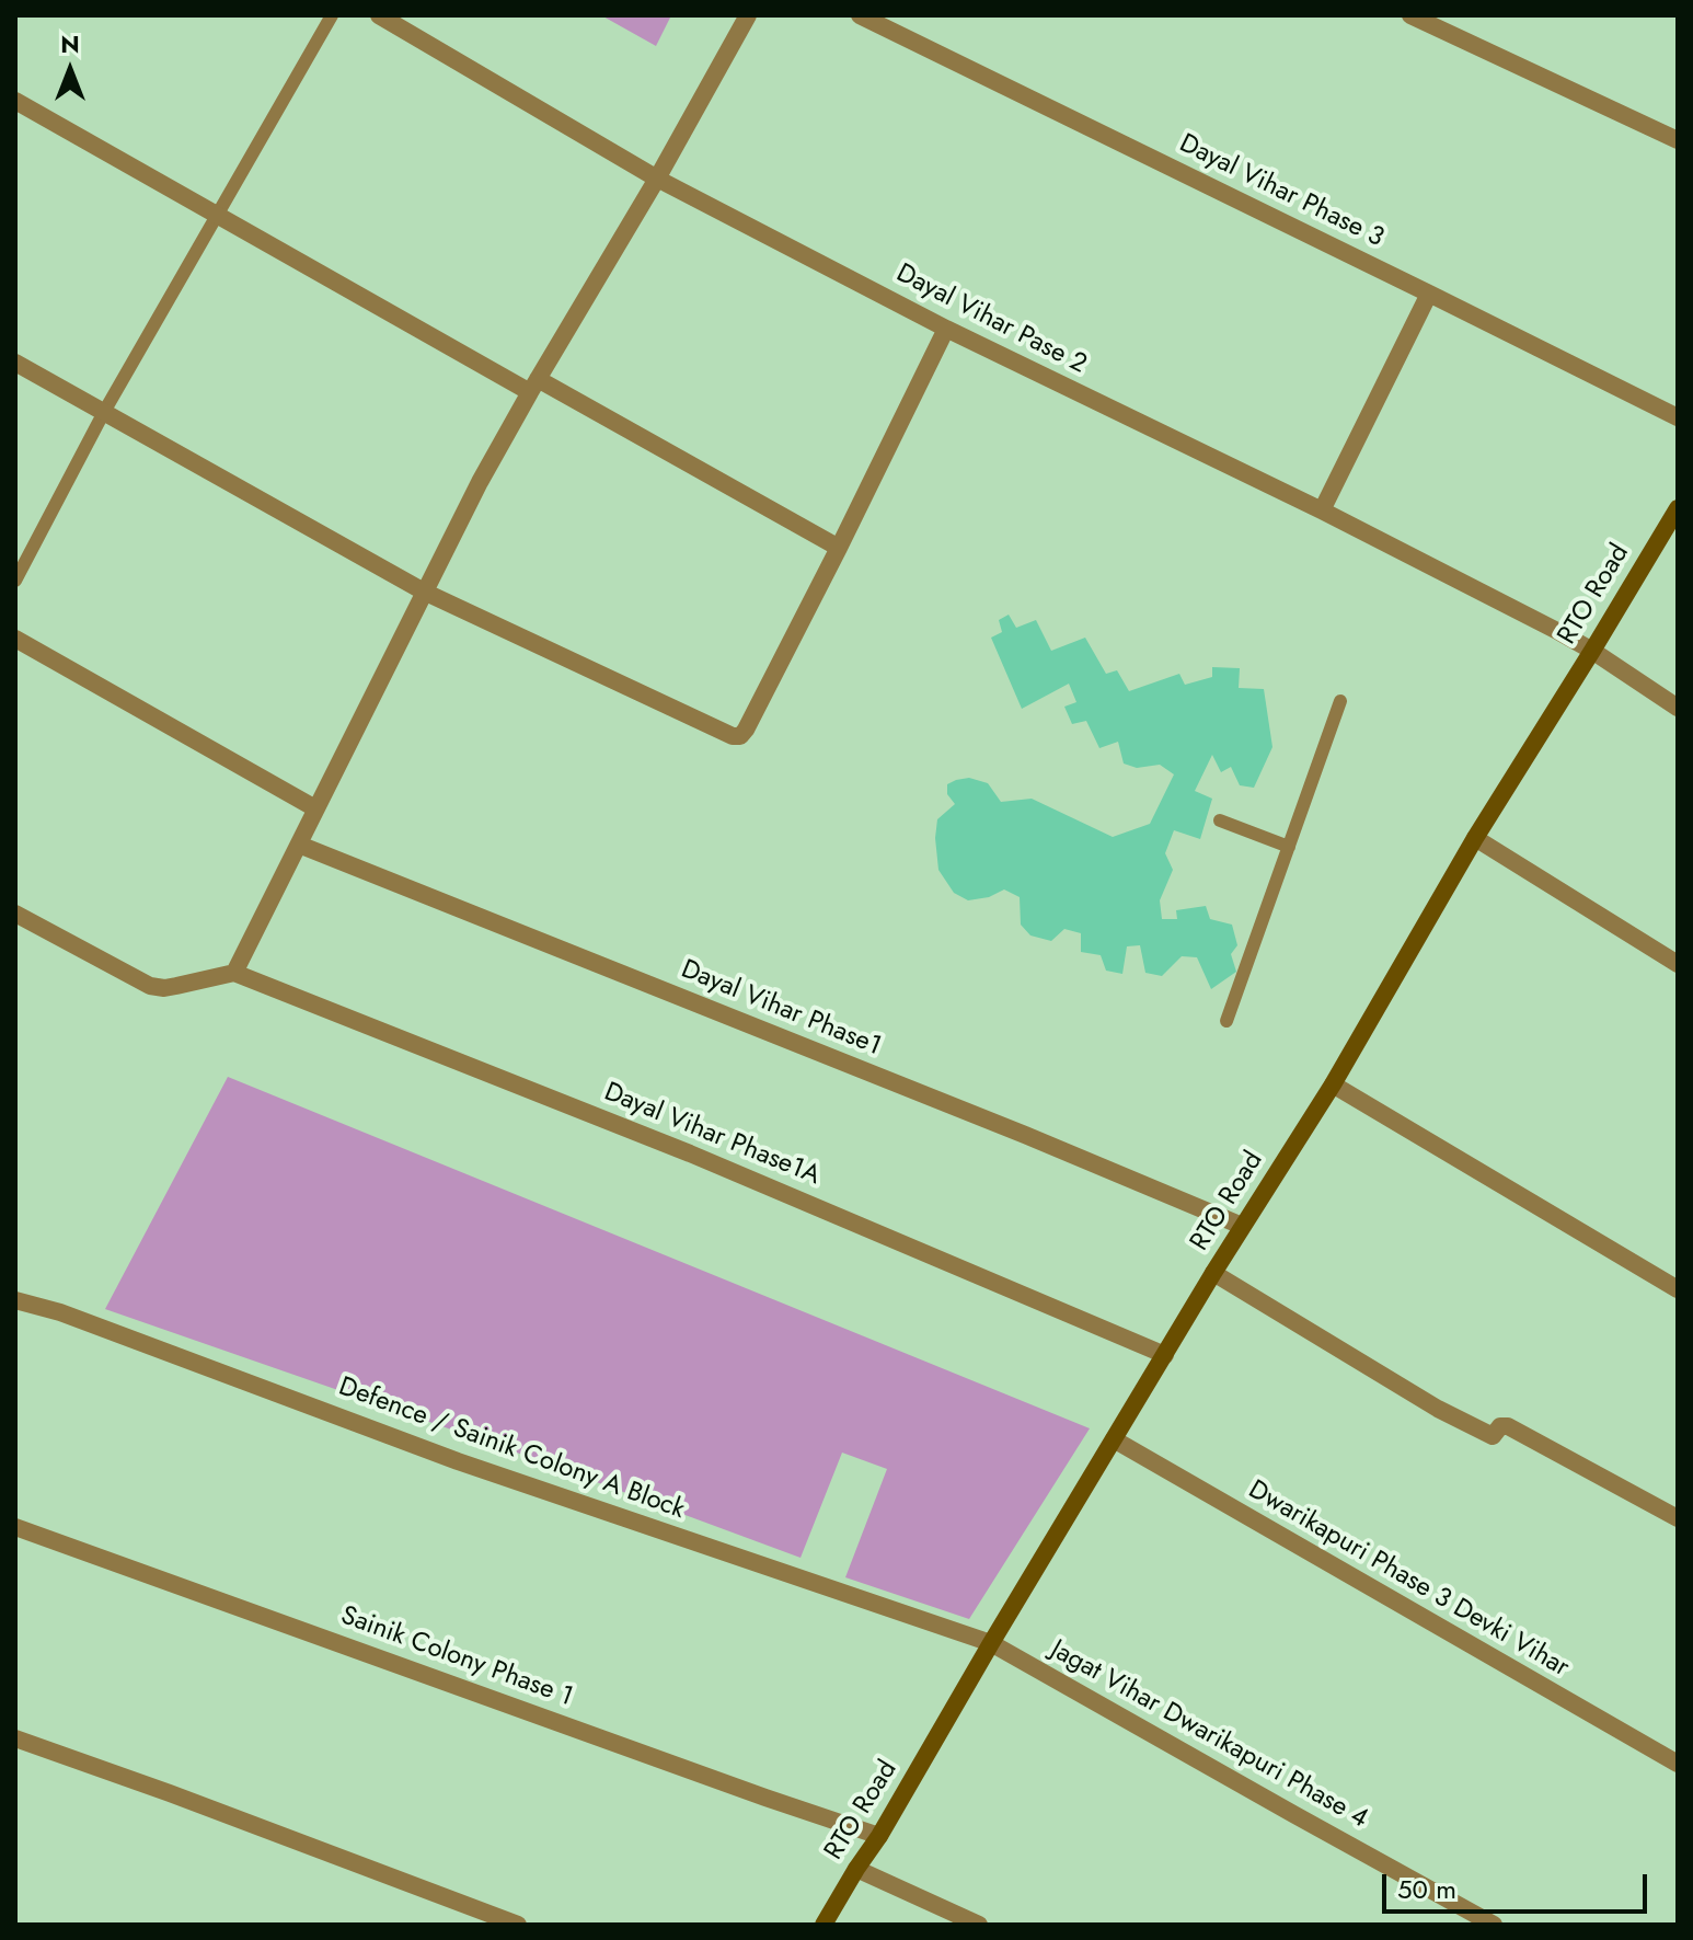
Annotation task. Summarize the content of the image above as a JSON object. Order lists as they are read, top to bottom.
{
  "streets": {
    "street": [
      "Dayal Vihar Phase 3",
      "Dayal Vihar Pase 2",
      "RTO Road",
      "Dayal Vihar Phase1",
      "Dayal Vihar Phase1A",
      "Defence / Sainik Colony A Block",
      "Dwarikapuri Phase 3 Devki Vihar",
      "Sainik Colony Phase 1",
      "Jagat Vihar Dwarikapuri Phase 4"
    ]
  },
  "crossings": [
    ["Dayal Vihar Pase 2", "RTO Road"],
    ["RTO Road", "Dayal Vihar Phase1"],
    ["RTO Road", "Dayal Vihar Phase1A"],
    ["RTO Road", "Defence / Sainik Colony A Block"],
    ["RTO Road", "Dwarikapuri Phase 3 Devki Vihar"],
    ["RTO Road", "Sainik Colony Phase 1"],
    ["RTO Road", "Jagat Vihar Dwarikapuri Phase 4"],
    ["Defence / Sainik Colony A Block", "Jagat Vihar Dwarikapuri Phase 4"]
  ],
  "scale_bar": "50 m",
  "north": "top"
}
